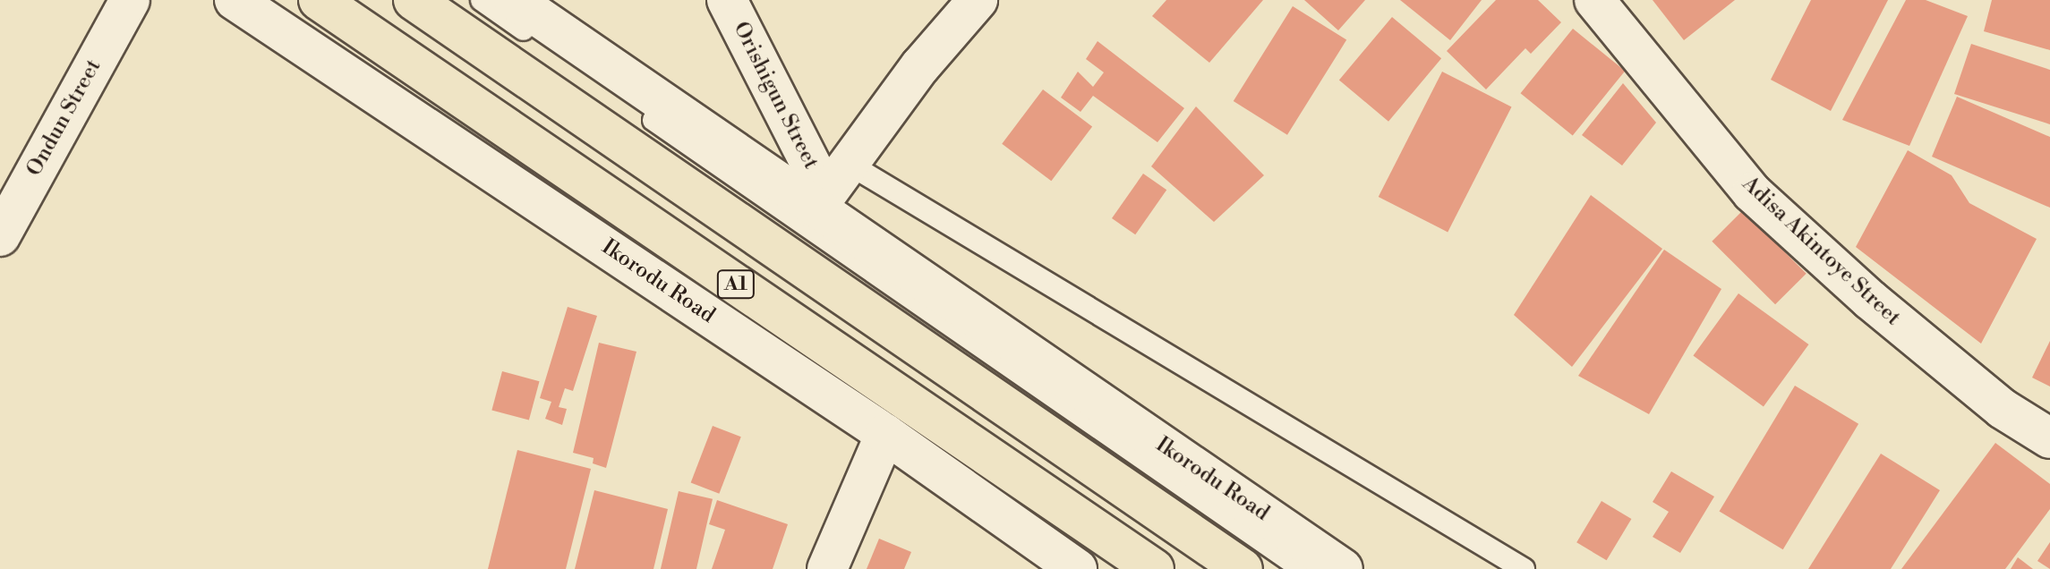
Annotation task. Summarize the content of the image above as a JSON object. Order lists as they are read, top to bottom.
{
  "streets": {
    "highway": ["Ikorodu Road", "A1"],
    "street": ["Orishigun Street", "Ondun Street", "Adisa Akintoye Street"]
  },
  "crossings": [
    ["Orishigun Street", "Ikorodu Road"]
  ]
}
